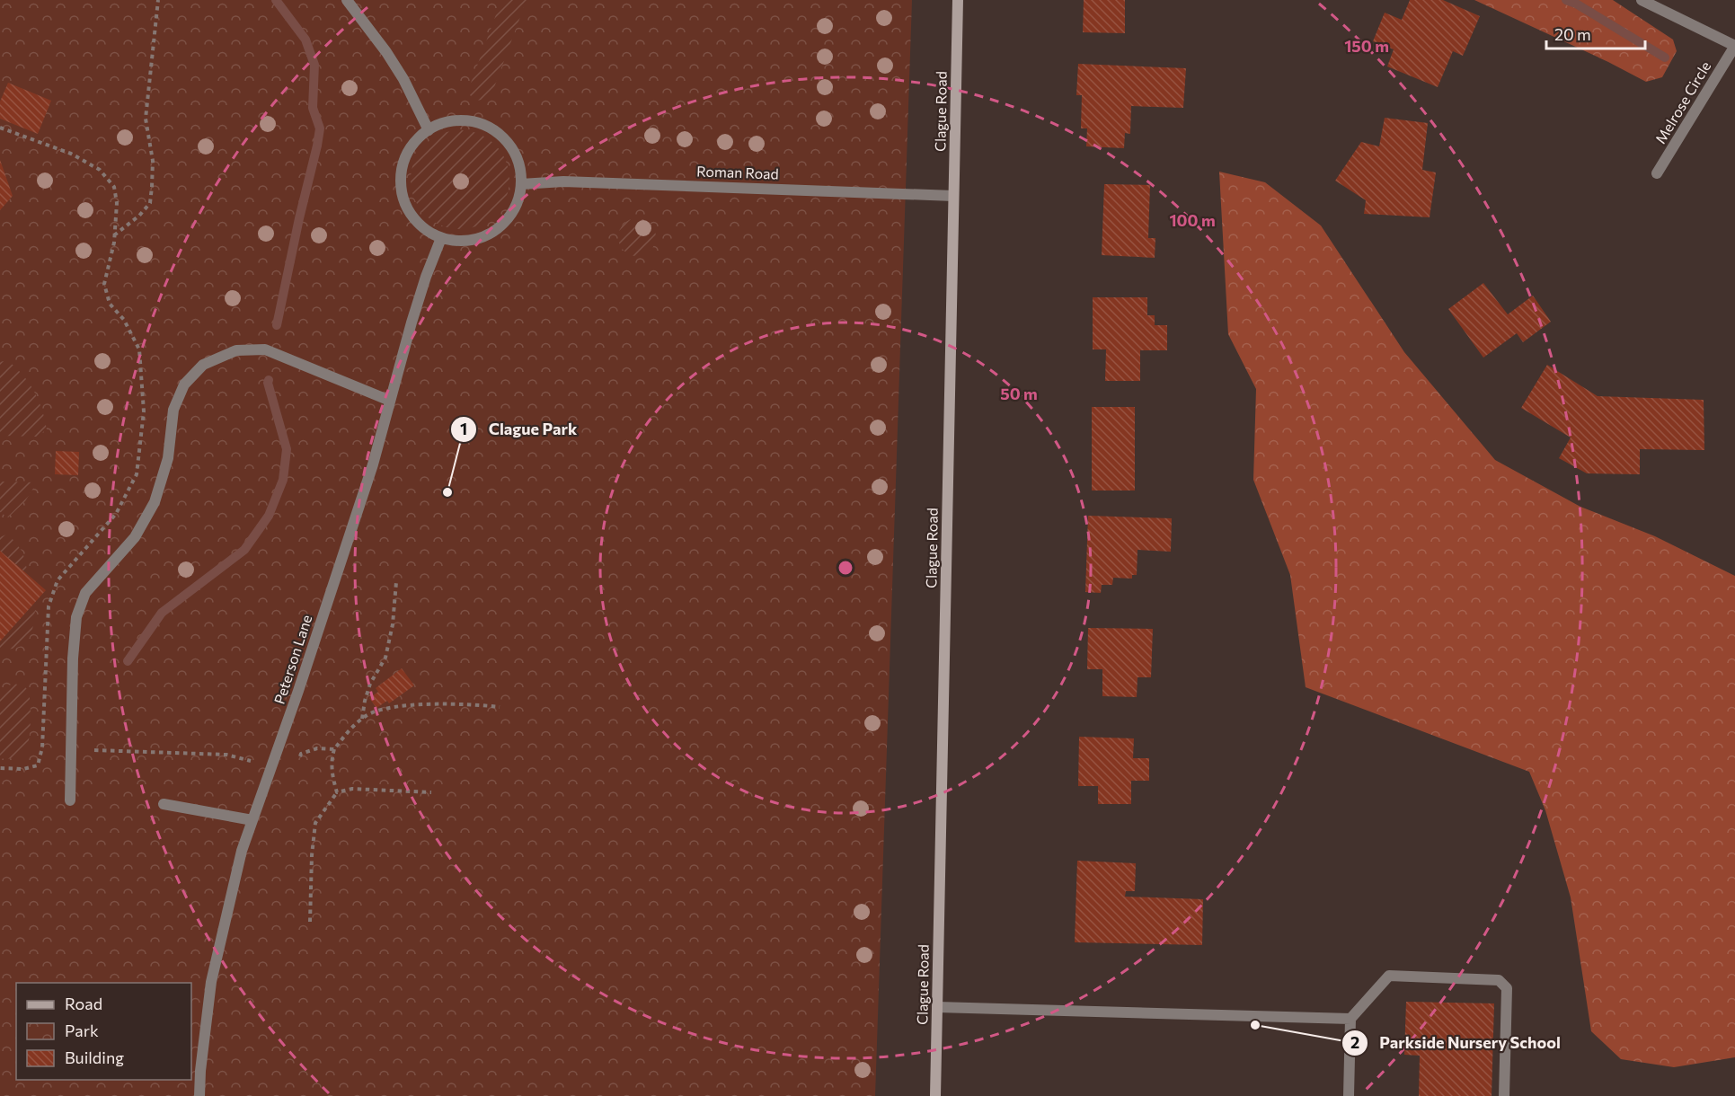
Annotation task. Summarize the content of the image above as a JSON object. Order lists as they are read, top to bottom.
{
  "streets": {
    "main road": ["Clague Road"],
    "street": ["Melrose Circle", "Roman Road", "Peterson Lane"]
  },
  "crossings": [
    ["Clague Road", "Roman Road"],
    ["Roman Road", "Peterson Lane"]
  ],
  "places": ["Clague Park", "Parkside Nursery School"],
  "legend": ["Road", "Park", "Building"],
  "scale_bar": "20 m",
  "rings": ["150 m", "100 m", "50 m"]
}
